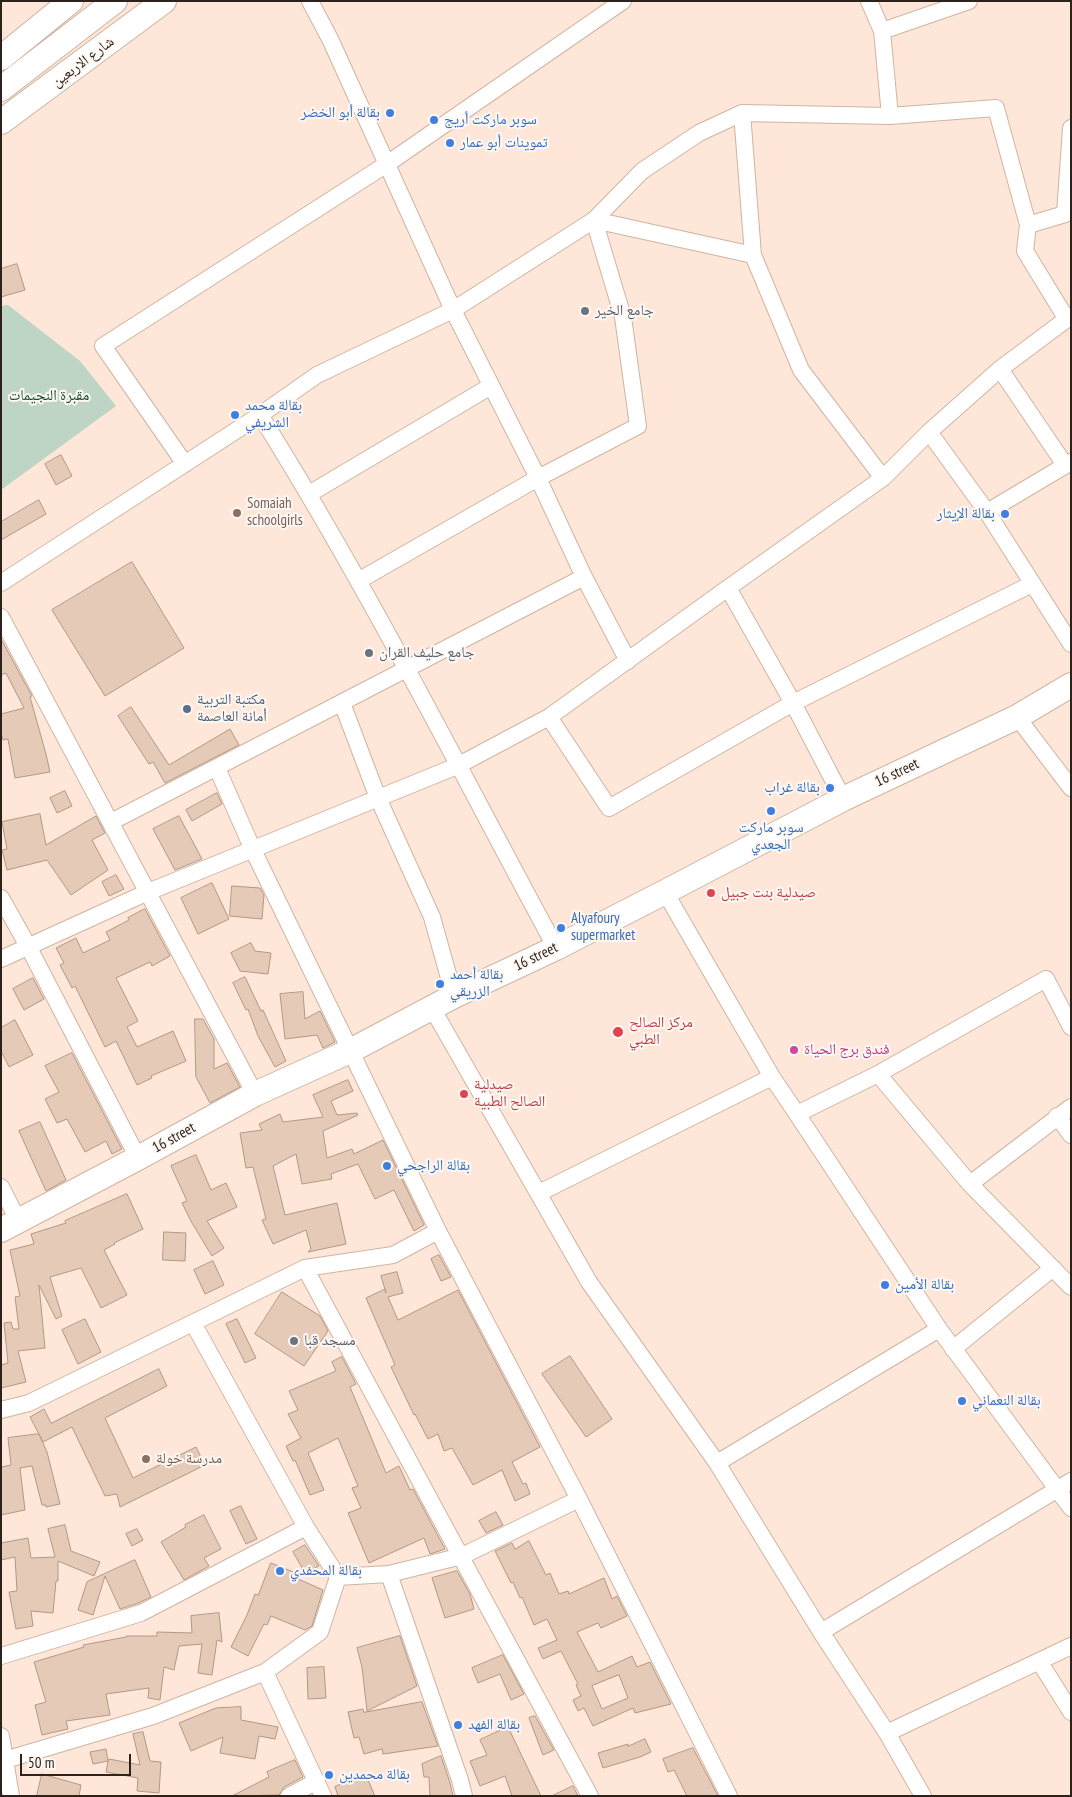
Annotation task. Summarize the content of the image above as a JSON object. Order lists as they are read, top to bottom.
{
  "streets": {
    "street": ["شارع الاربعين", "16 street"]
  },
  "parks": ["مقبرة النجيمات"],
  "places": [
    "بقالة أبو الخضر",
    "سوبر ماركت أريج",
    "تموينات أبو عمار",
    "جامع الخير",
    "بقالة محمد الشريفي",
    "Somaiah schoolgirls",
    "بقالة الإيثار",
    "جامع حليف القران",
    "مكتبة التربية أمانة العاصمة",
    "بقالة غراب",
    "سوبر ماركت الجعدي",
    "صيدلية بنت جبيل",
    "Alyafoury supermarket",
    "بقالة أحمد الزريقي",
    "مركز الصالح الطبي",
    "فندق برج الحياة",
    "صيدلية الصالح الطبية",
    "بقالة الراجحي",
    "بقالة الأمين",
    "مسجد قبا",
    "بقالة النعماني",
    "مدرسة خولة",
    "بقالة المحفدي",
    "بقالة الفهد",
    "بقالة محمدين"
  ],
  "scale_bar": "50 m"
}
